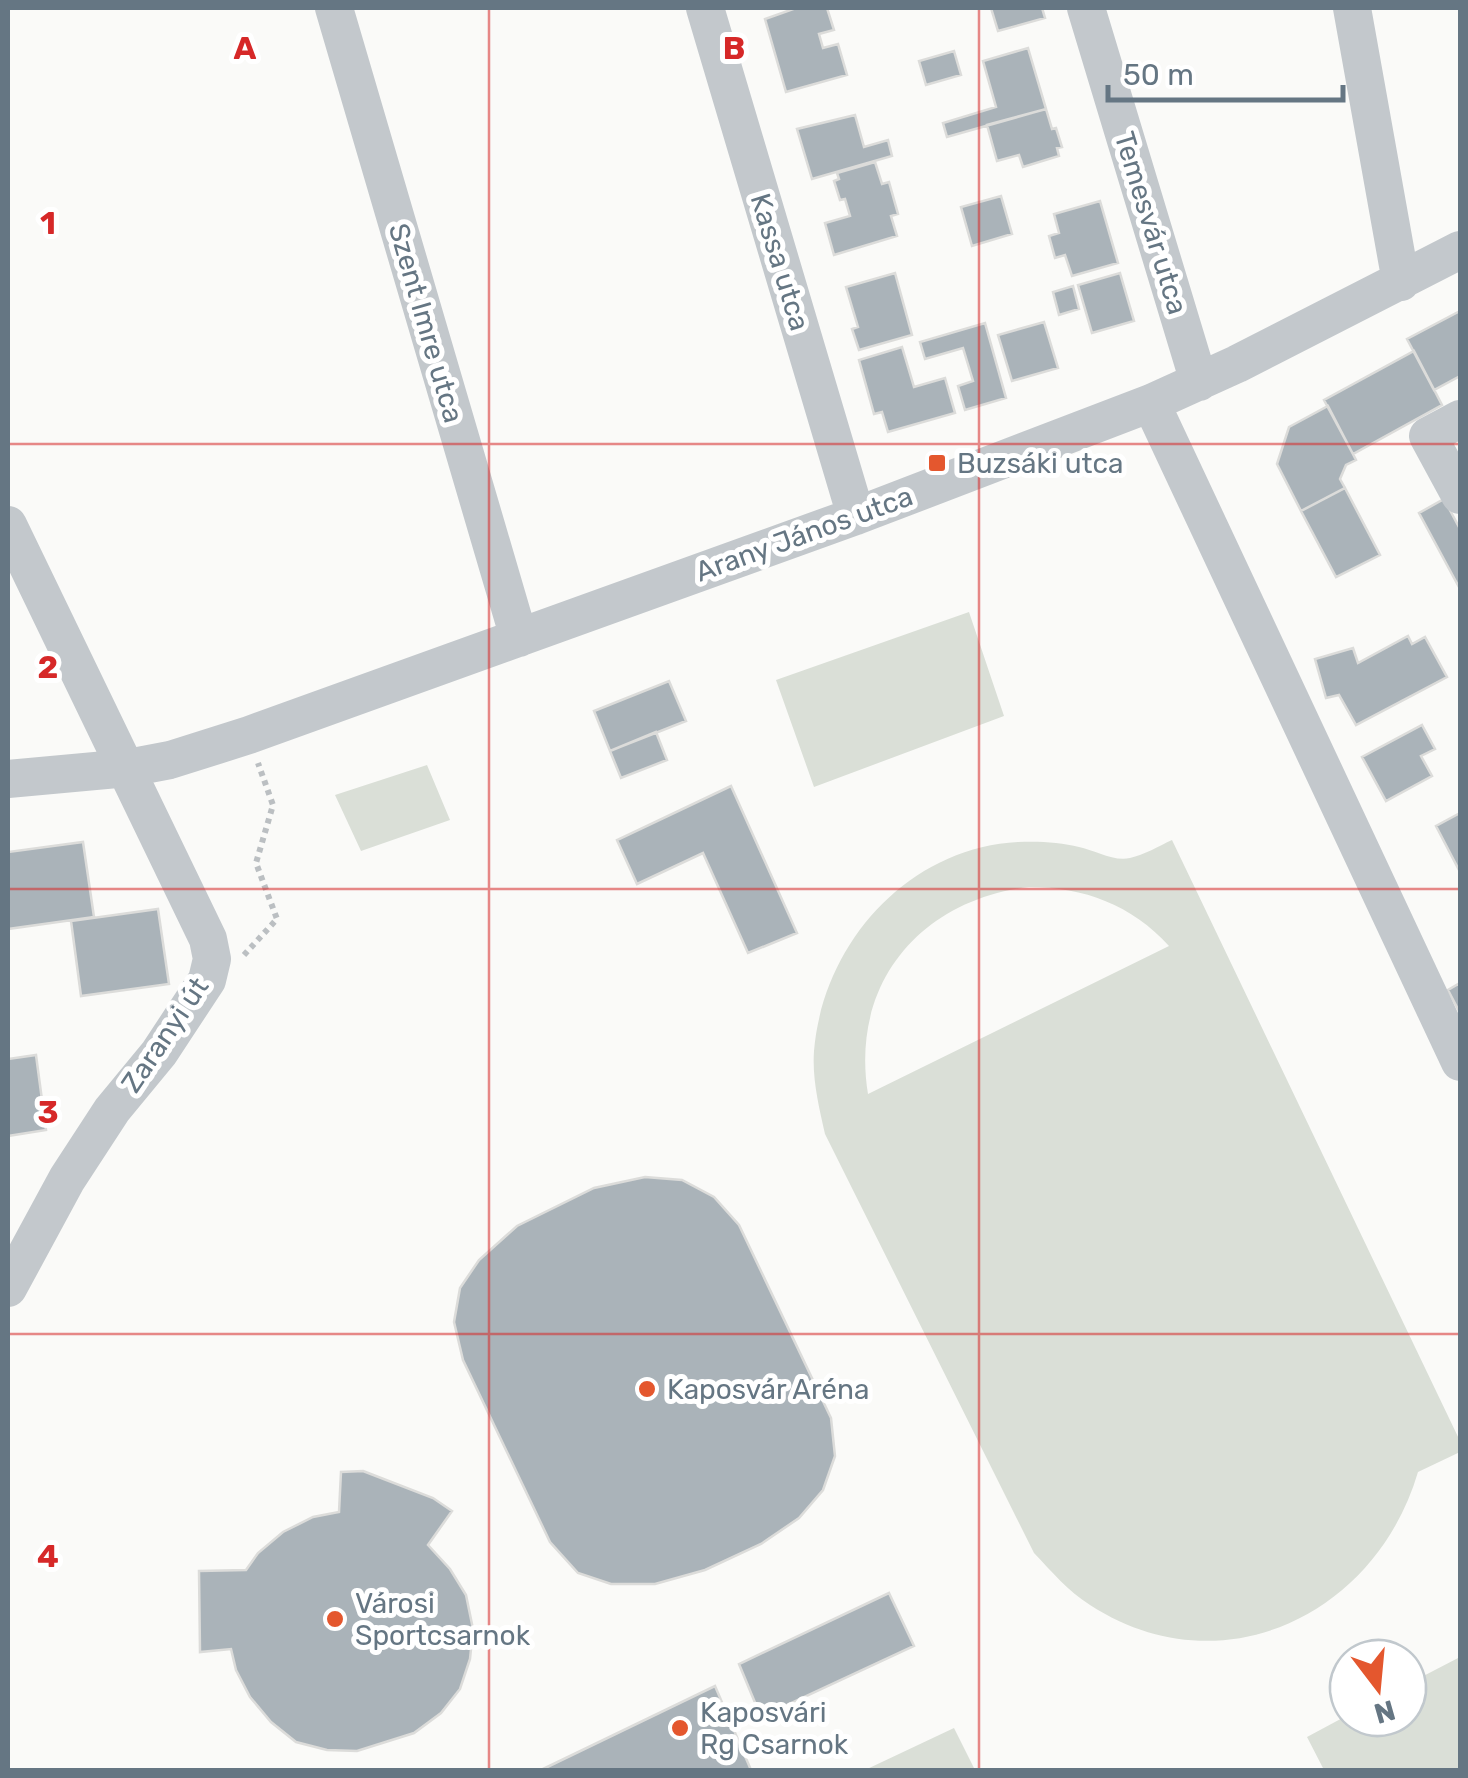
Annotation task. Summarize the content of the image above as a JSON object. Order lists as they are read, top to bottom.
{
  "streets": {
    "street": [
      "Temesvár utca",
      "Kassa utca",
      "Szent Imre utca",
      "Arany János utca",
      "Zaranyi út"
    ]
  },
  "crossings": [
    ["Temesvár utca", "Arany János utca"],
    ["Kassa utca", "Arany János utca"],
    ["Szent Imre utca", "Arany János utca"],
    ["Arany János utca", "Zaranyi út"]
  ],
  "places": {
    "transit": ["Buzsáki utca"],
    "other": ["Kaposvár Aréna", "Városi Sportcsarnok", "Kaposvári Rg Csarnok"]
  },
  "scale_bar": "50 m",
  "north": "bottom",
  "grid": {
    "columns": ["A", "B"],
    "rows": [
      "1",
      "2",
      "3",
      "4"
    ]
  }
}
